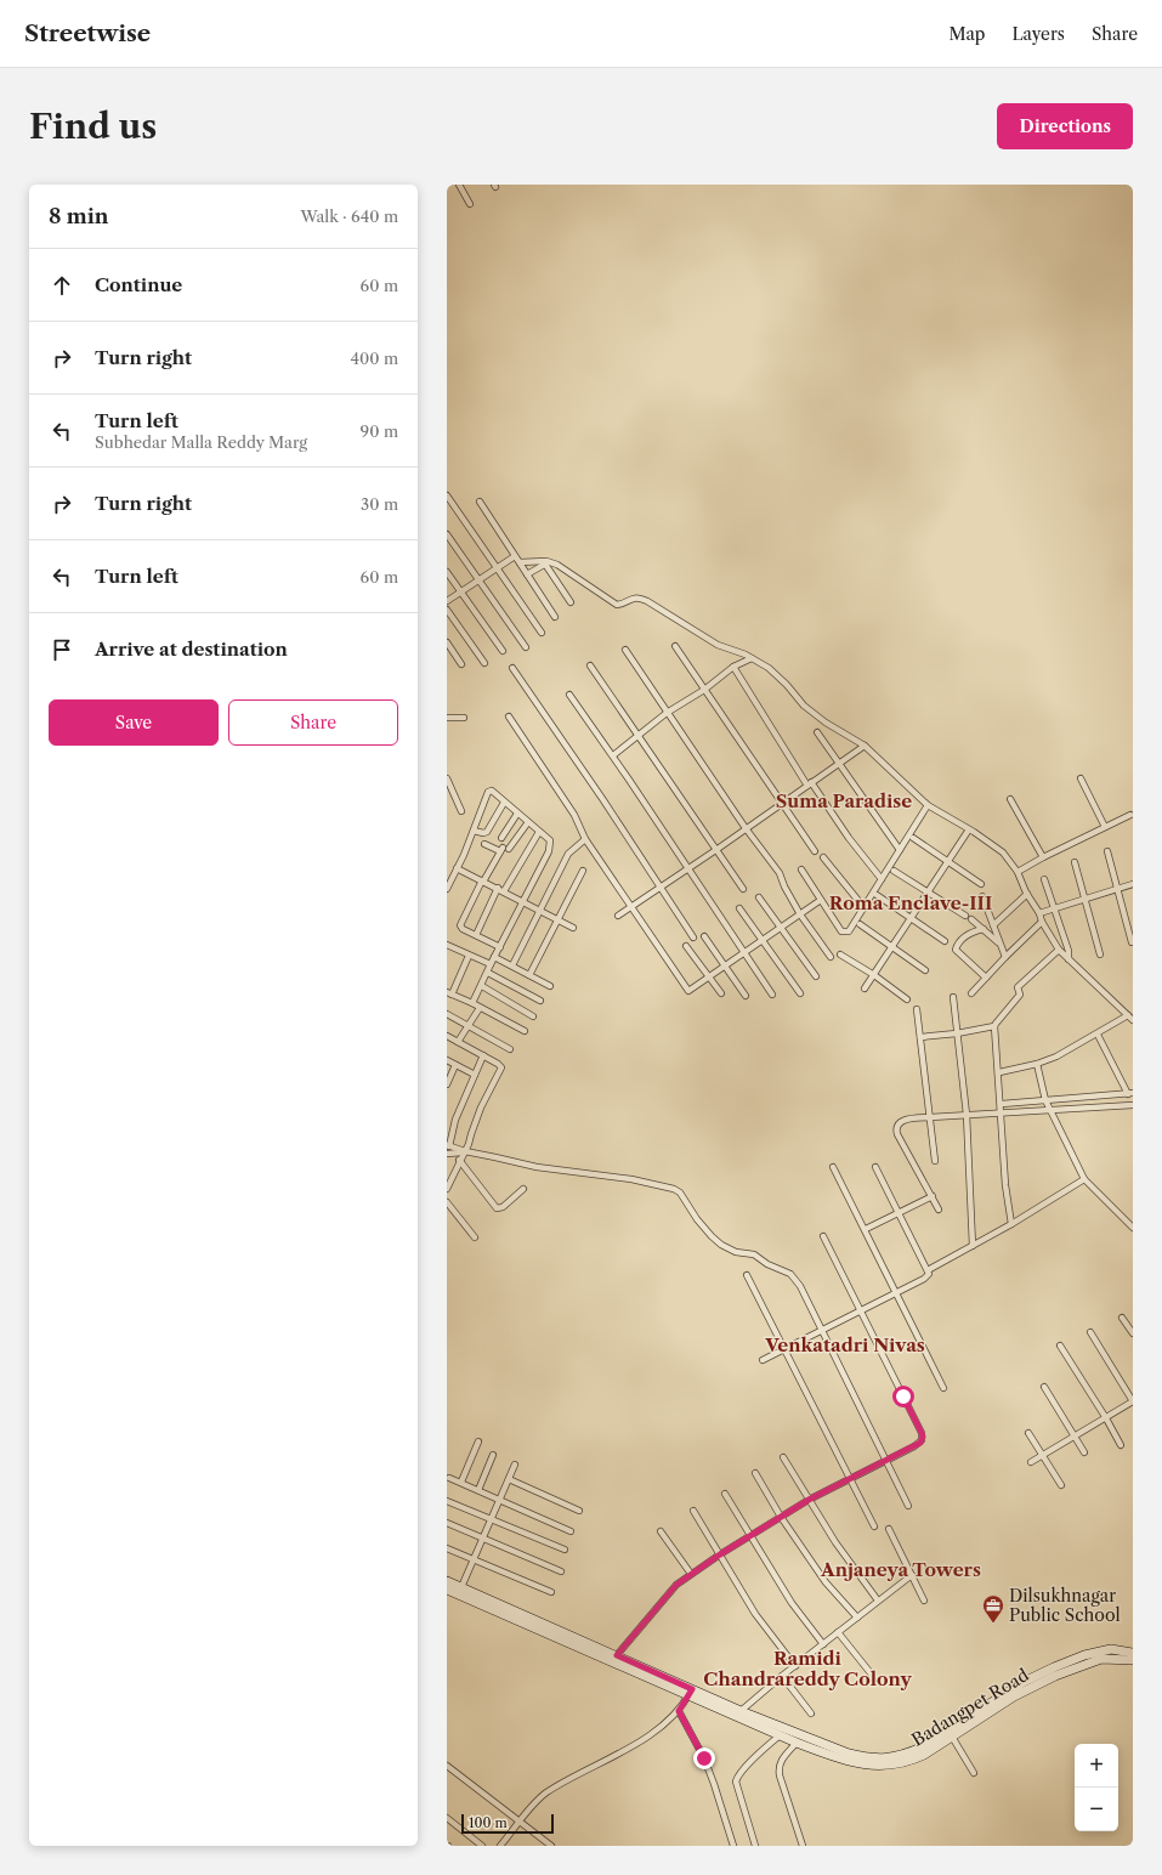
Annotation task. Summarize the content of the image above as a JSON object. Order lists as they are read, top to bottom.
{
  "streets": {
    "main road": ["Badangpet Road"]
  },
  "districts": [
    "Suma Paradise",
    "Roma Enclave-III",
    "Venkatadri Nivas",
    "Anjaneya Towers",
    "Ramidi Chandrareddy Colony"
  ],
  "places": {
    "office": ["Dilsukhnagar Public School"]
  },
  "scale_bar": "100 m",
  "page": {
    "header": "Streetwise",
    "nav": ["Map", "Layers", "Share"],
    "buttons": [
      "Directions",
      ["Save", "Share"]
    ],
    "title": "Find us",
    "heading": ["8 min", "Walk · 640 m"],
    "list": [
      ["Continue", "60 m"],
      ["Turn right", "400 m"],
      ["Turn left", "Subhedar Malla Reddy Marg", "90 m"],
      ["Turn right", "30 m"],
      ["Turn left", "60 m"],
      "Arrive at destination"
    ],
    "map_buttons": ["+", "−"],
    "scale": "100 m"
  }
}
